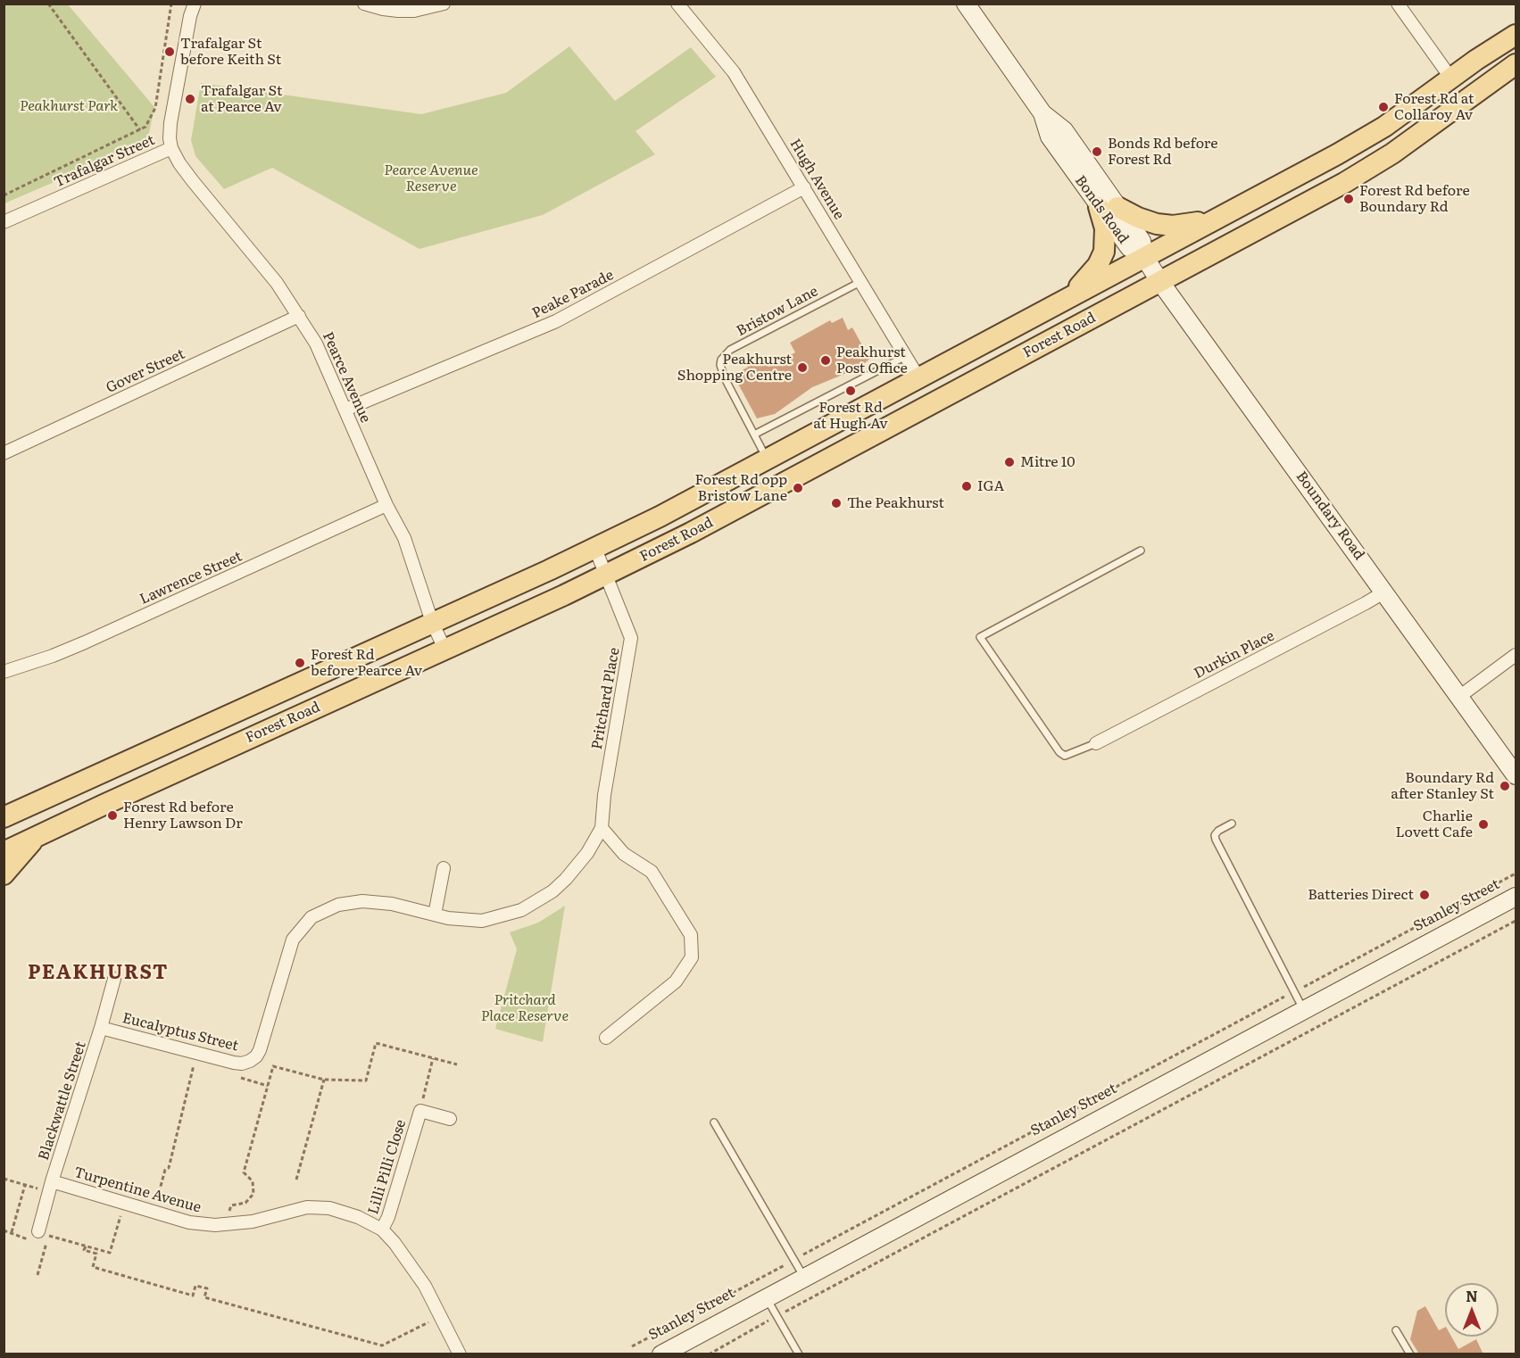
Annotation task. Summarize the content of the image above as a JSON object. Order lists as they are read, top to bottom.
{
  "streets": {
    "main road": ["Forest Road"],
    "street": [
      "Trafalgar Street",
      "Hugh Avenue",
      "Bonds Road",
      "Peake Parade",
      "Gover Street",
      "Pearce Avenue",
      "Boundary Road",
      "Lawrence Street",
      "Durkin Place",
      "Pritchard Place",
      "Stanley Street",
      "Eucalyptus Street",
      "Blackwattle Street",
      "Lilli Pilli Close",
      "Turpentine Avenue"
    ],
    "lane": ["Bristow Lane"]
  },
  "crossings": [
    ["Trafalgar Street", "Pearce Avenue"],
    ["Hugh Avenue", "Peake Parade"],
    ["Hugh Avenue", "Bristow Lane"],
    ["Hugh Avenue", "Forest Road"],
    ["Bonds Road", "Forest Road"],
    ["Bonds Road", "Boundary Road"],
    ["Peake Parade", "Pearce Avenue"],
    ["Bristow Lane", "Forest Road"],
    ["Forest Road", "Pearce Avenue"],
    ["Forest Road", "Boundary Road"],
    ["Forest Road", "Pritchard Place"],
    ["Gover Street", "Pearce Avenue"],
    ["Pearce Avenue", "Lawrence Street"],
    ["Boundary Road", "Durkin Place"],
    ["Pritchard Place", "Eucalyptus Street"],
    ["Eucalyptus Street", "Blackwattle Street"],
    ["Blackwattle Street", "Turpentine Avenue"],
    ["Lilli Pilli Close", "Turpentine Avenue"]
  ],
  "districts": ["PEAKHURST"],
  "parks": ["Peakhurst Park", "Pearce Avenue Reserve", "Pritchard Place Reserve"],
  "places": [
    "Trafalgar St before Keith St",
    "Trafalgar St at Pearce Av",
    "Forest Rd at Collaroy Av",
    "Bonds Rd before Forest Rd",
    "Forest Rd before Boundary Rd",
    "Peakhurst Post Office",
    "Peakhurst Shopping Centre",
    "Forest Rd at Hugh Av",
    "Mitre 10",
    "IGA",
    "Forest Rd opp Bristow Lane",
    "The Peakhurst",
    "Forest Rd before Pearce Av",
    "Boundary Rd after Stanley St",
    "Forest Rd before Henry Lawson Dr",
    "Charlie Lovett Cafe",
    "Batteries Direct"
  ],
  "north": "top"
}
